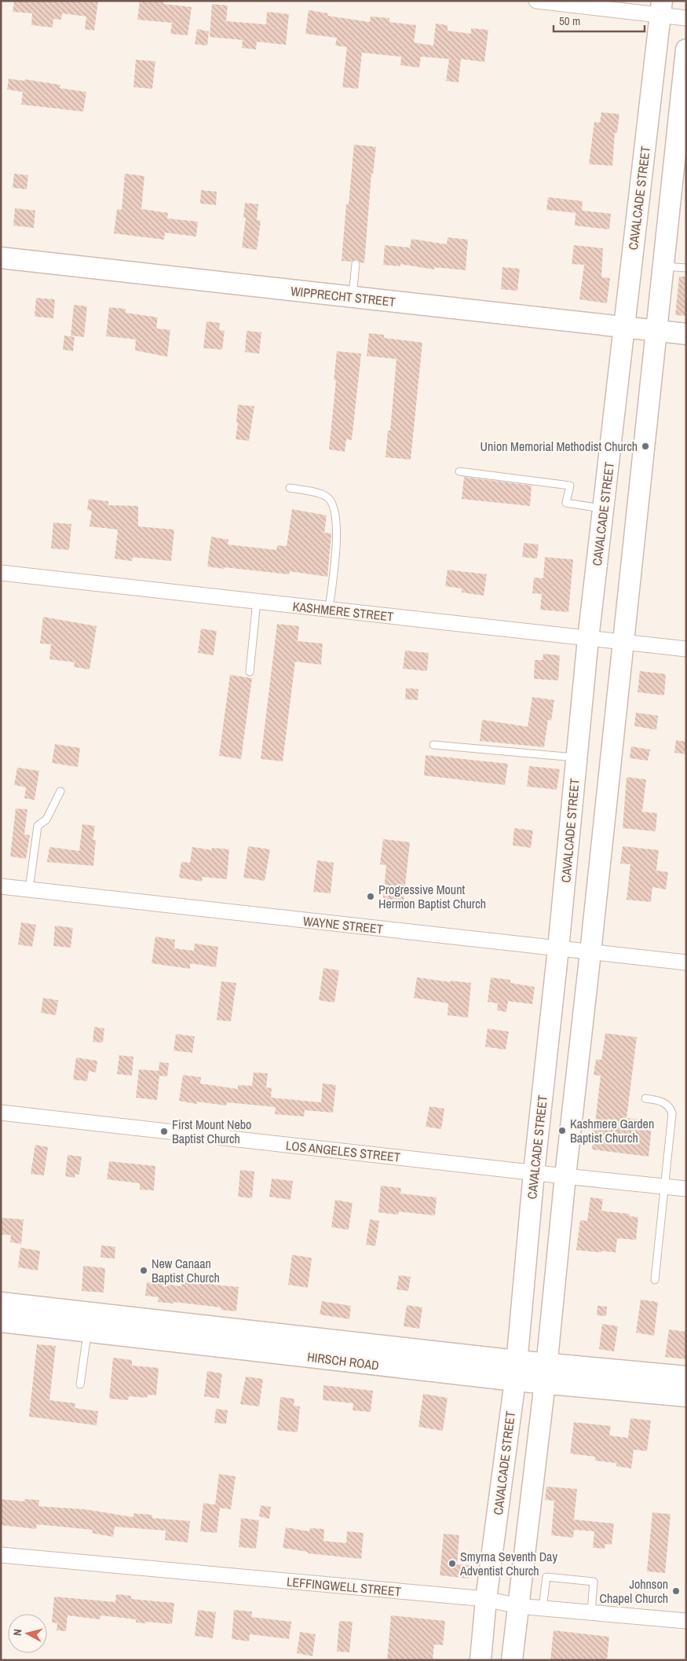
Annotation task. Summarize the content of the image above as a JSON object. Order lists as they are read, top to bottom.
{
  "streets": {
    "main road": ["CAVALCADE STREET", "WIPPRECHT STREET", "HIRSCH ROAD"],
    "street": [
      "KASHMERE STREET",
      "WAYNE STREET",
      "LOS ANGELES STREET",
      "LEFFINGWELL STREET"
    ]
  },
  "crossings": [
    ["CAVALCADE STREET", "WIPPRECHT STREET"],
    ["CAVALCADE STREET", "KASHMERE STREET"],
    ["CAVALCADE STREET", "WAYNE STREET"],
    ["CAVALCADE STREET", "LOS ANGELES STREET"],
    ["CAVALCADE STREET", "HIRSCH ROAD"],
    ["CAVALCADE STREET", "LEFFINGWELL STREET"]
  ],
  "places": [
    "Union Memorial Methodist Church",
    "Progressive Mount Hermon Baptist Church",
    "Kashmere Garden Baptist Church",
    "First Mount Nebo Baptist Church",
    "New Canaan Baptist Church",
    "Smyrna Seventh Day Adventist Church",
    "Johnson Chapel Church"
  ],
  "scale_bar": "50 m",
  "north": "left"
}
